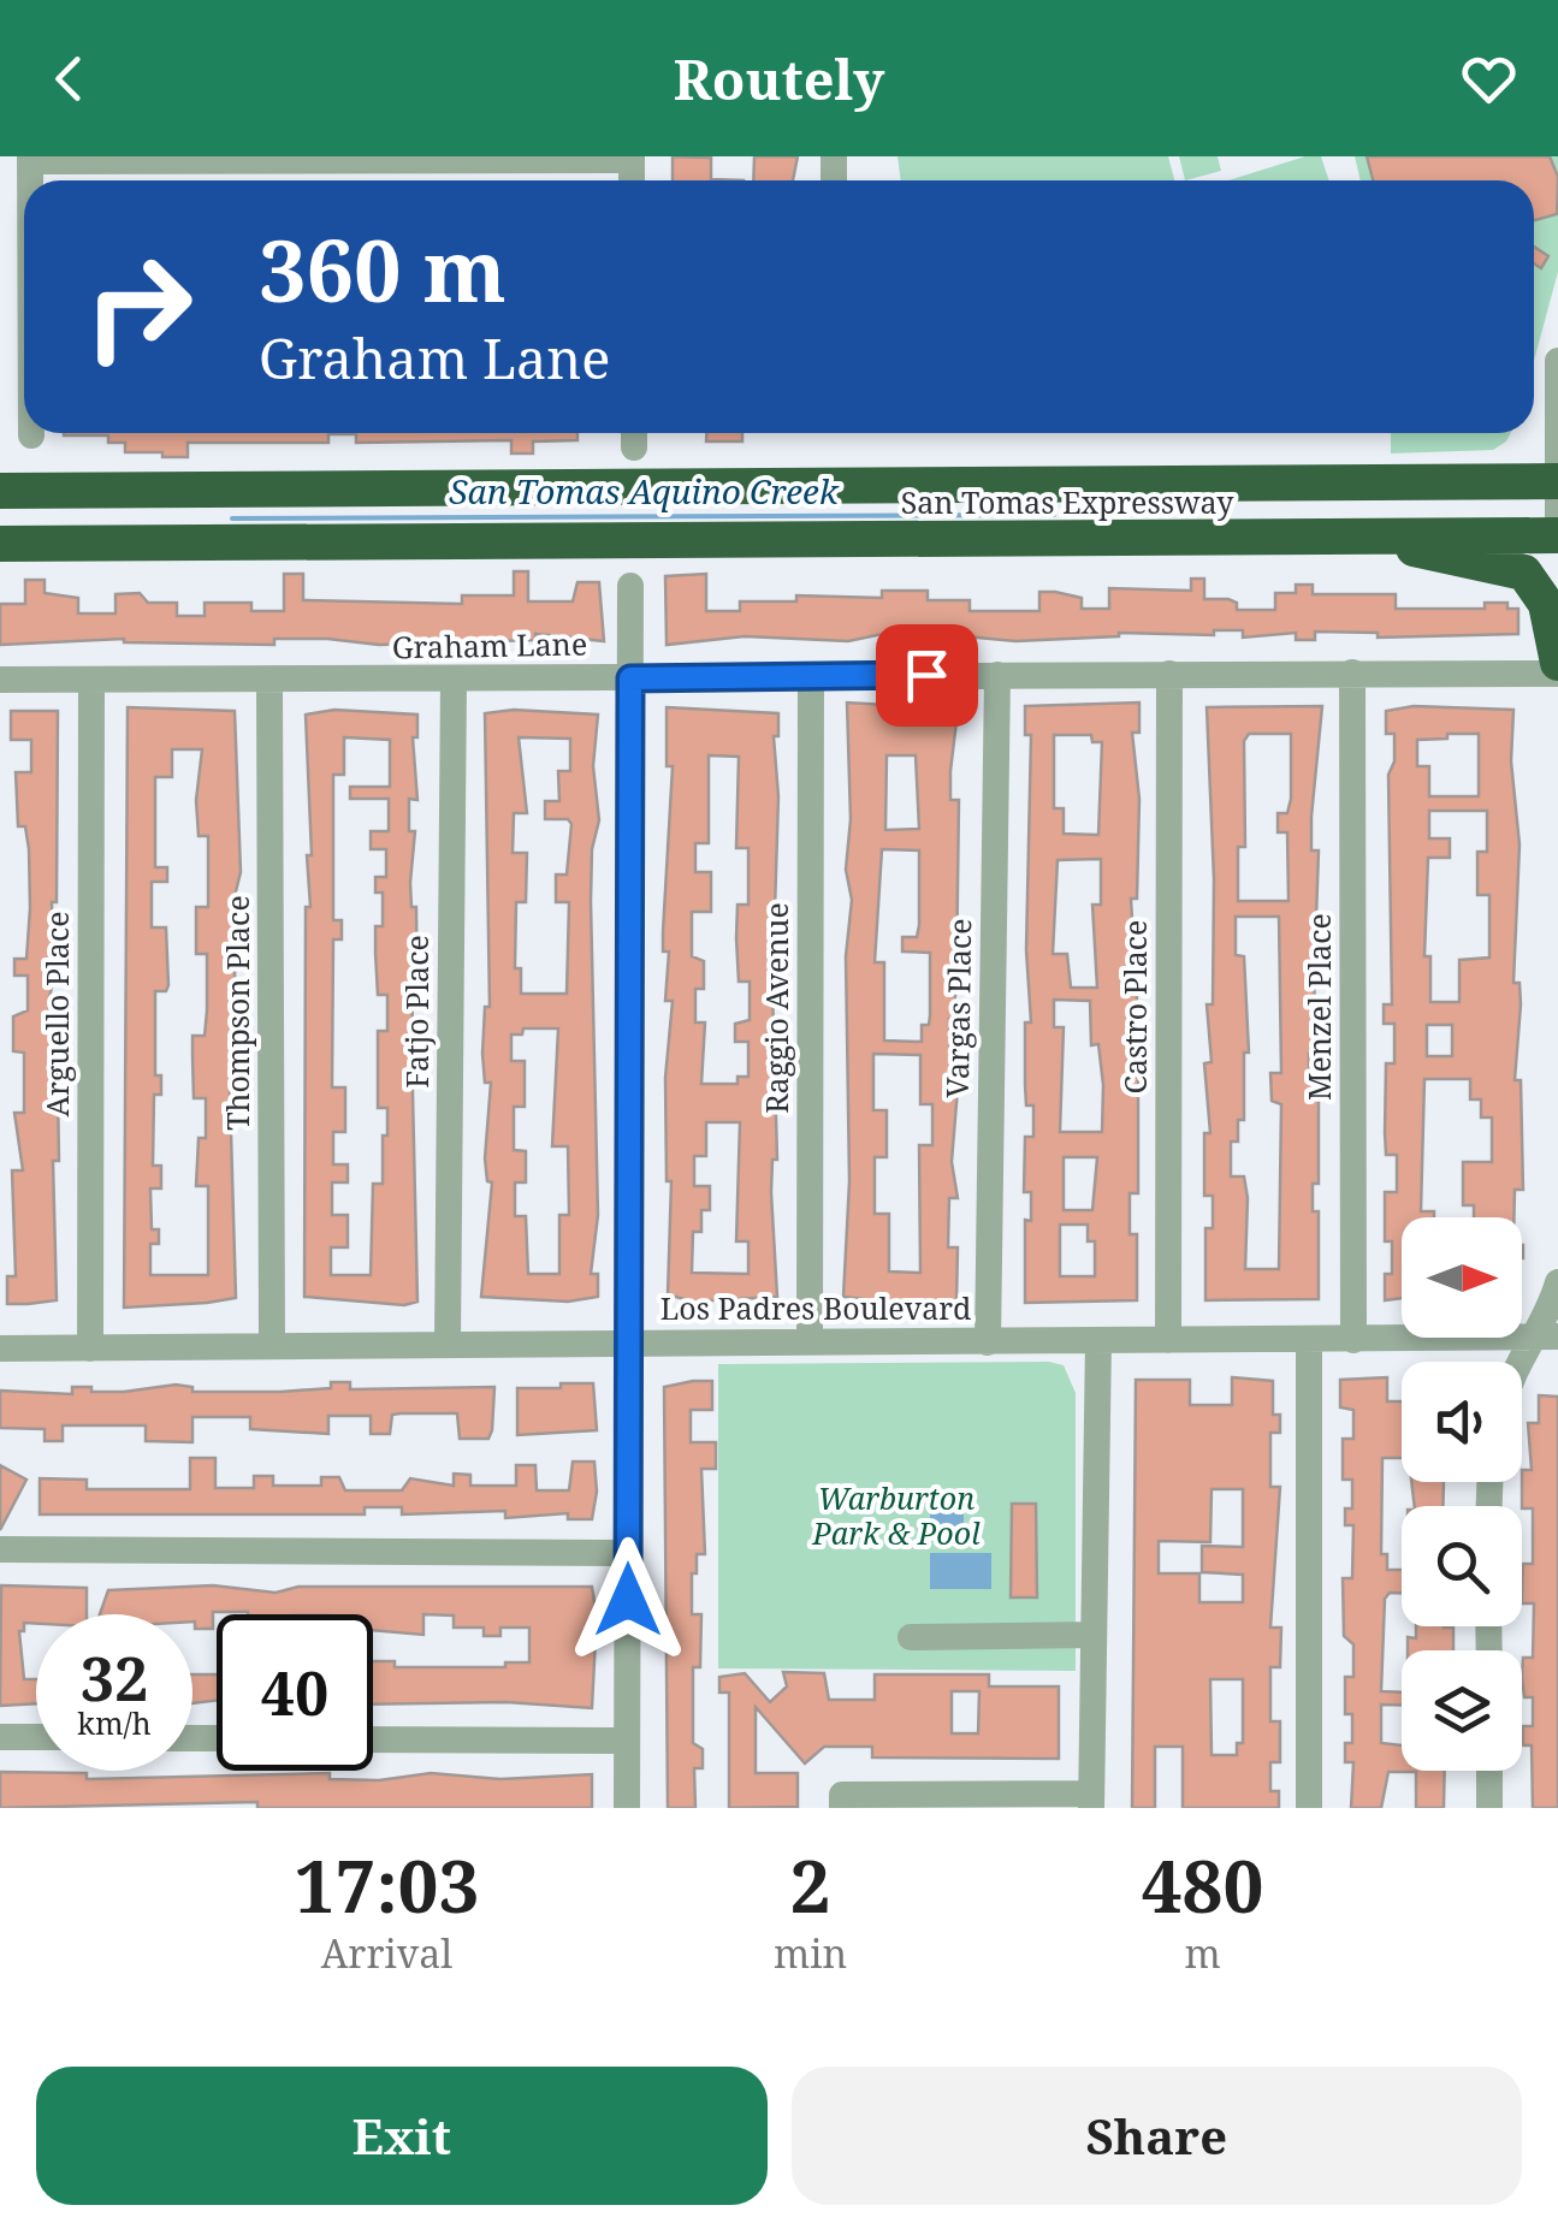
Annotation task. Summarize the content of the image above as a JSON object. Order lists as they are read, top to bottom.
{
  "streets": {
    "highway": ["San Tomas Expressway"],
    "street": [
      "Graham Lane",
      "Castro Place",
      "Menzel Place",
      "Raggio Avenue",
      "Vargas Place",
      "Fatjo Place",
      "Thompson Place",
      "Arguello Place",
      "Los Padres Boulevard"
    ]
  },
  "crossings": [
    ["Graham Lane", "Castro Place"],
    ["Graham Lane", "Menzel Place"],
    ["Graham Lane", "Raggio Avenue"],
    ["Graham Lane", "Vargas Place"],
    ["Graham Lane", "Fatjo Place"],
    ["Graham Lane", "Thompson Place"],
    ["Graham Lane", "Arguello Place"],
    ["Castro Place", "Los Padres Boulevard"],
    ["Menzel Place", "Los Padres Boulevard"],
    ["Raggio Avenue", "Los Padres Boulevard"],
    ["Vargas Place", "Los Padres Boulevard"],
    ["Fatjo Place", "Los Padres Boulevard"],
    ["Thompson Place", "Los Padres Boulevard"],
    ["Arguello Place", "Los Padres Boulevard"]
  ],
  "water": ["San Tomas Aquino Creek"],
  "parks": ["Warburton Park & Pool"],
  "north": "right",
  "page": {
    "header": "Routely",
    "turn": ["360 m", "Graham Lane"],
    "speed": "32 km/h",
    "limit": "40",
    "eta": [
      "17:03",
      "Arrival",
      "2",
      "min",
      "480",
      "m"
    ],
    "buttons": ["Exit", "Share"]
  }
}
